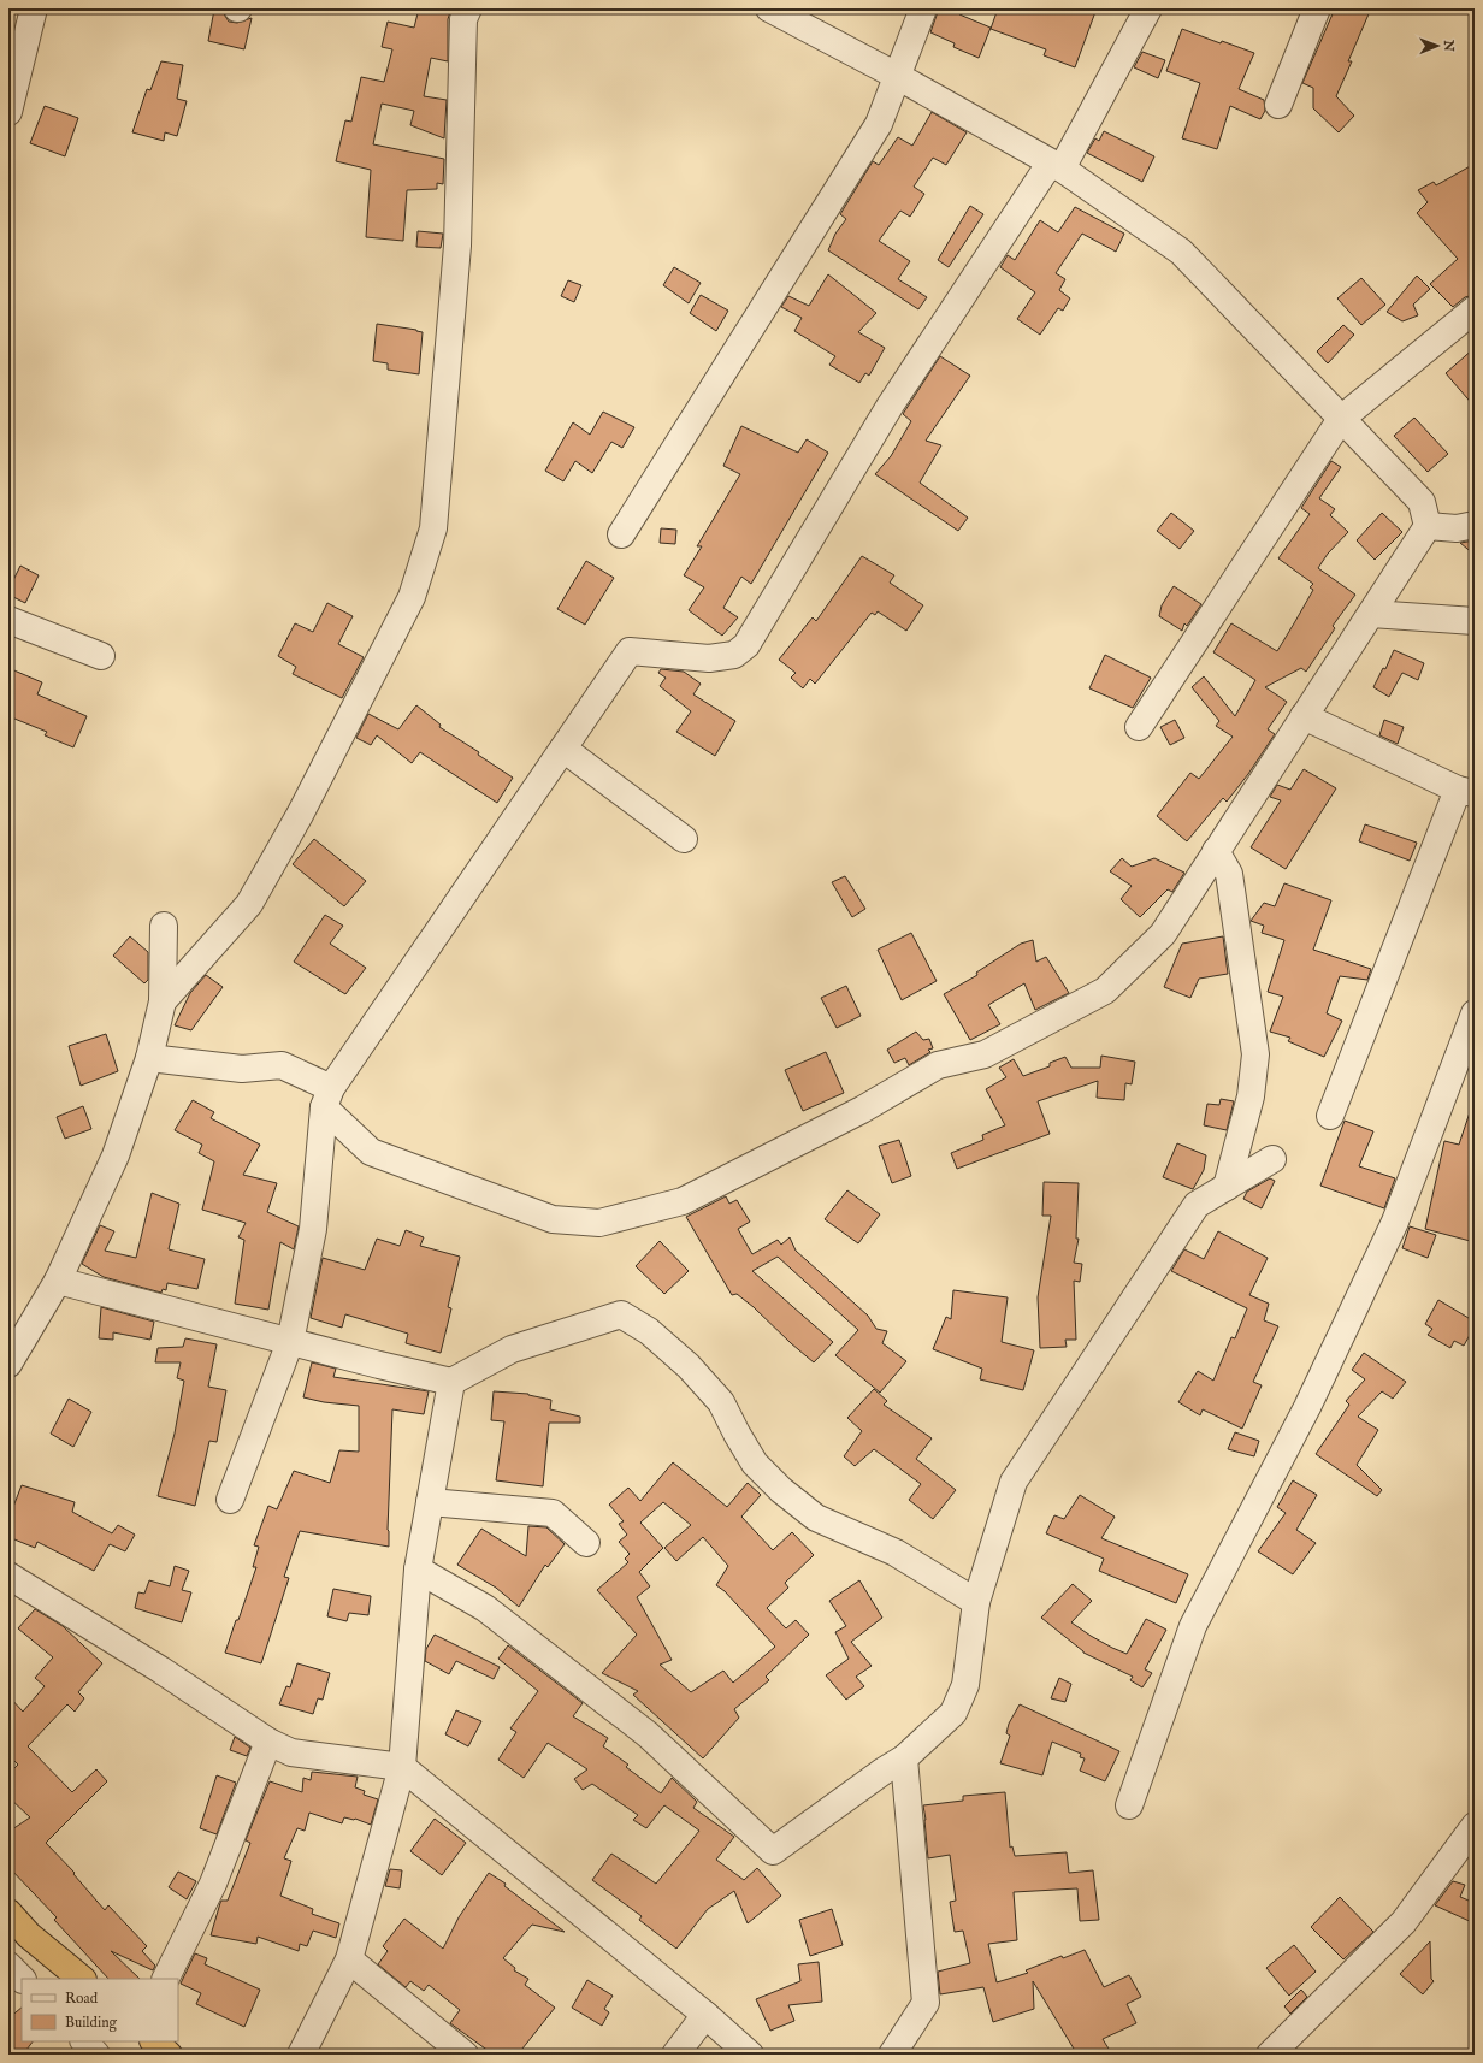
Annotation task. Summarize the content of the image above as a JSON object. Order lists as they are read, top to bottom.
{
  "legend": ["Road", "Building"],
  "north": "right"
}
